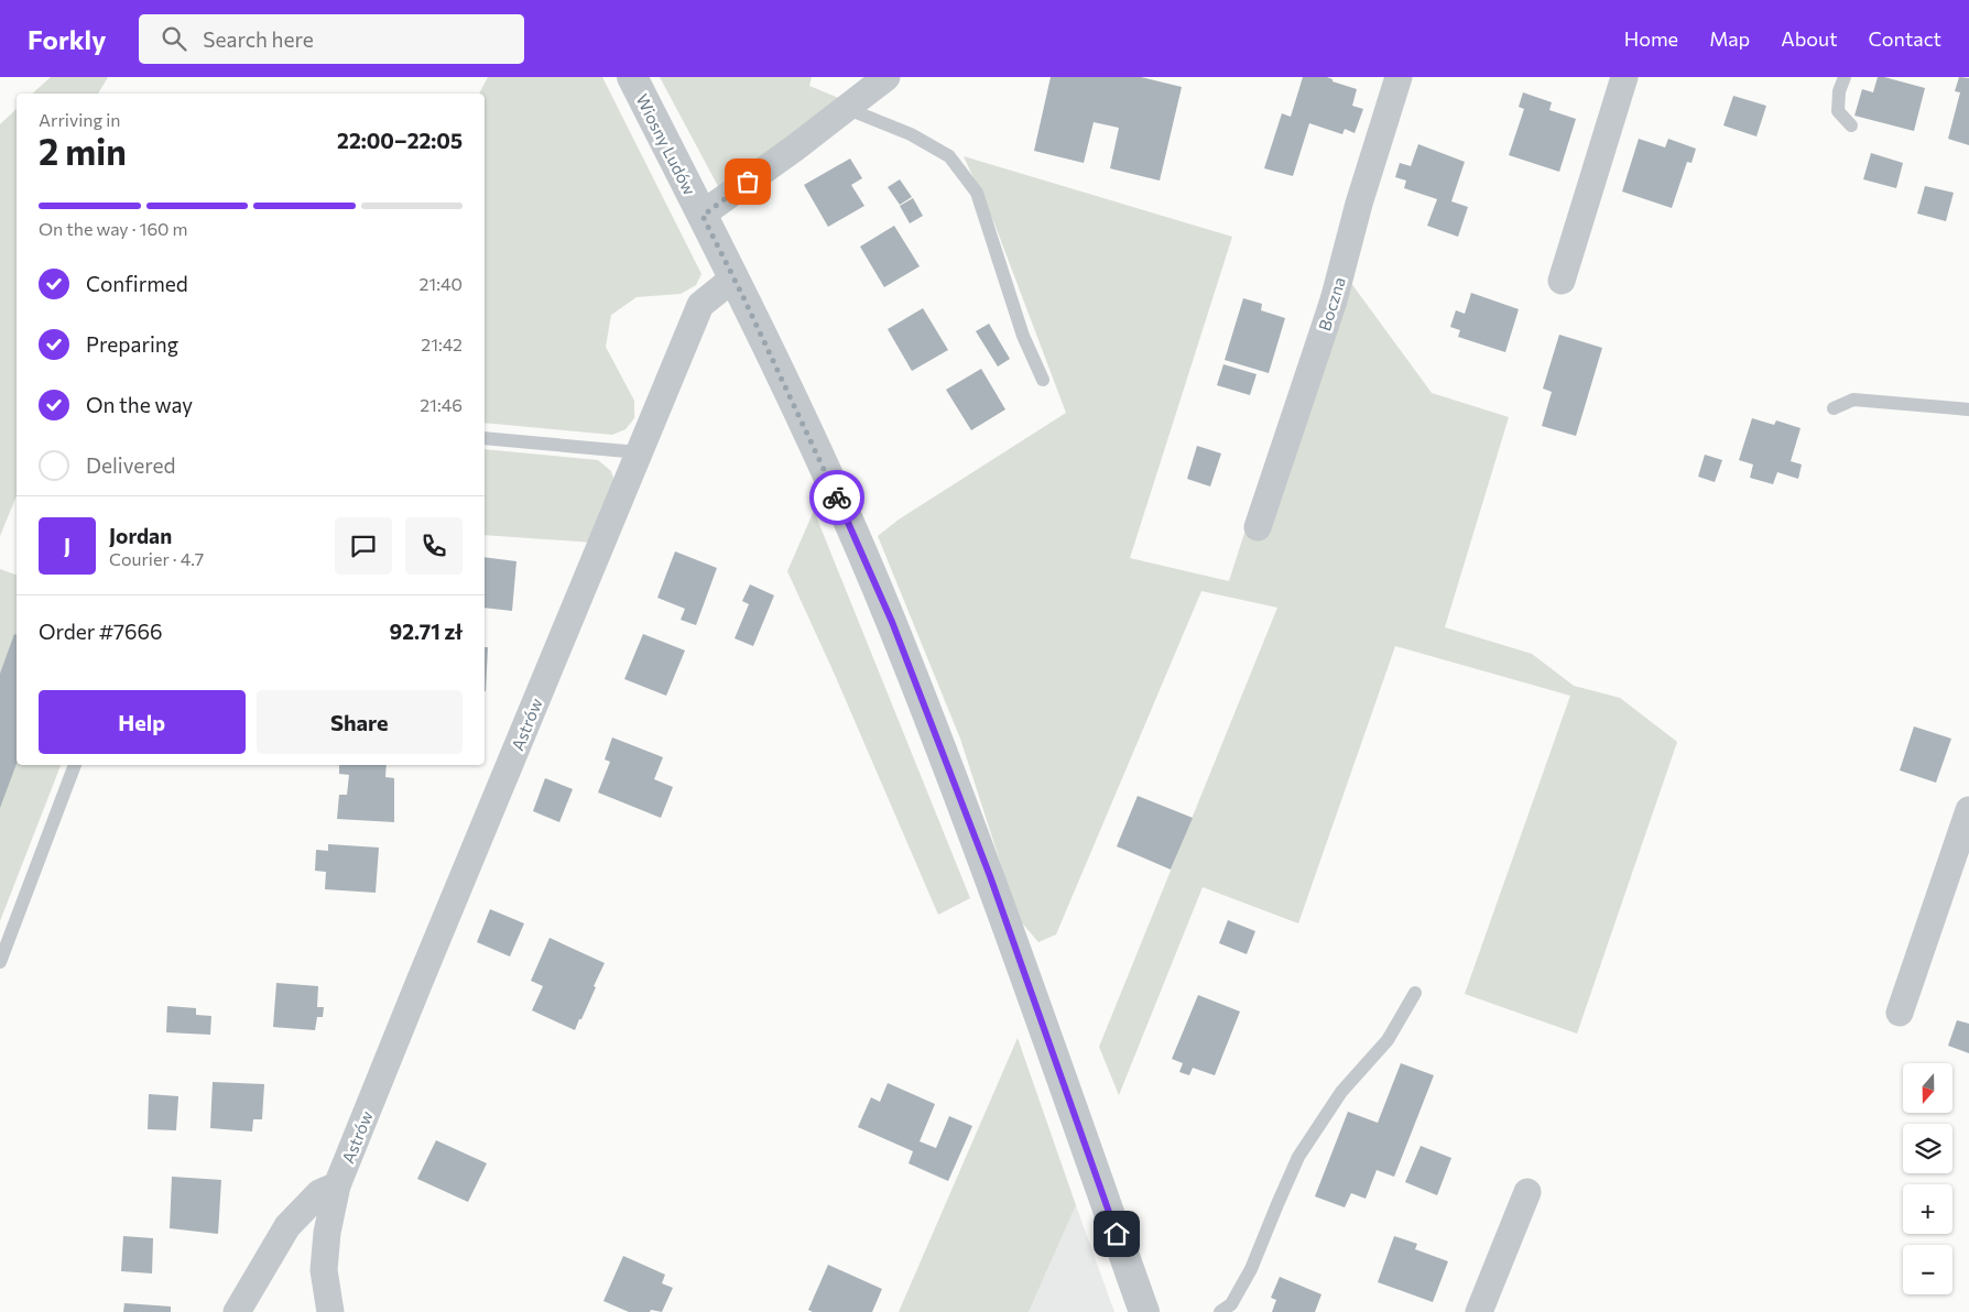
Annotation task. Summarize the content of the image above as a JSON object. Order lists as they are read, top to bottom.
{
  "streets": {
    "street": ["Wiosny Ludów", "Boczna", "Astrów"]
  },
  "crossings": [
    ["Wiosny Ludów", "Astrów"]
  ],
  "north": "bottom",
  "page": {
    "header": "Forkly",
    "search": "Search here",
    "nav": [
      "Home",
      "Map",
      "About",
      "Contact"
    ],
    "heading": ["2 min", "Arriving in", "22:00–22:05"],
    "panel": [
      "Jordan",
      "Courier · 4.7",
      "Order #7666",
      "92.71 zł"
    ],
    "bar": "On the way · 160 m",
    "list": [
      ["Confirmed", "21:40"],
      ["Preparing", "21:42"],
      ["On the way", "21:46"],
      "Delivered"
    ],
    "round": "J",
    "buttons": ["Help", "Share"],
    "map_buttons": ["+", "−"]
  }
}
